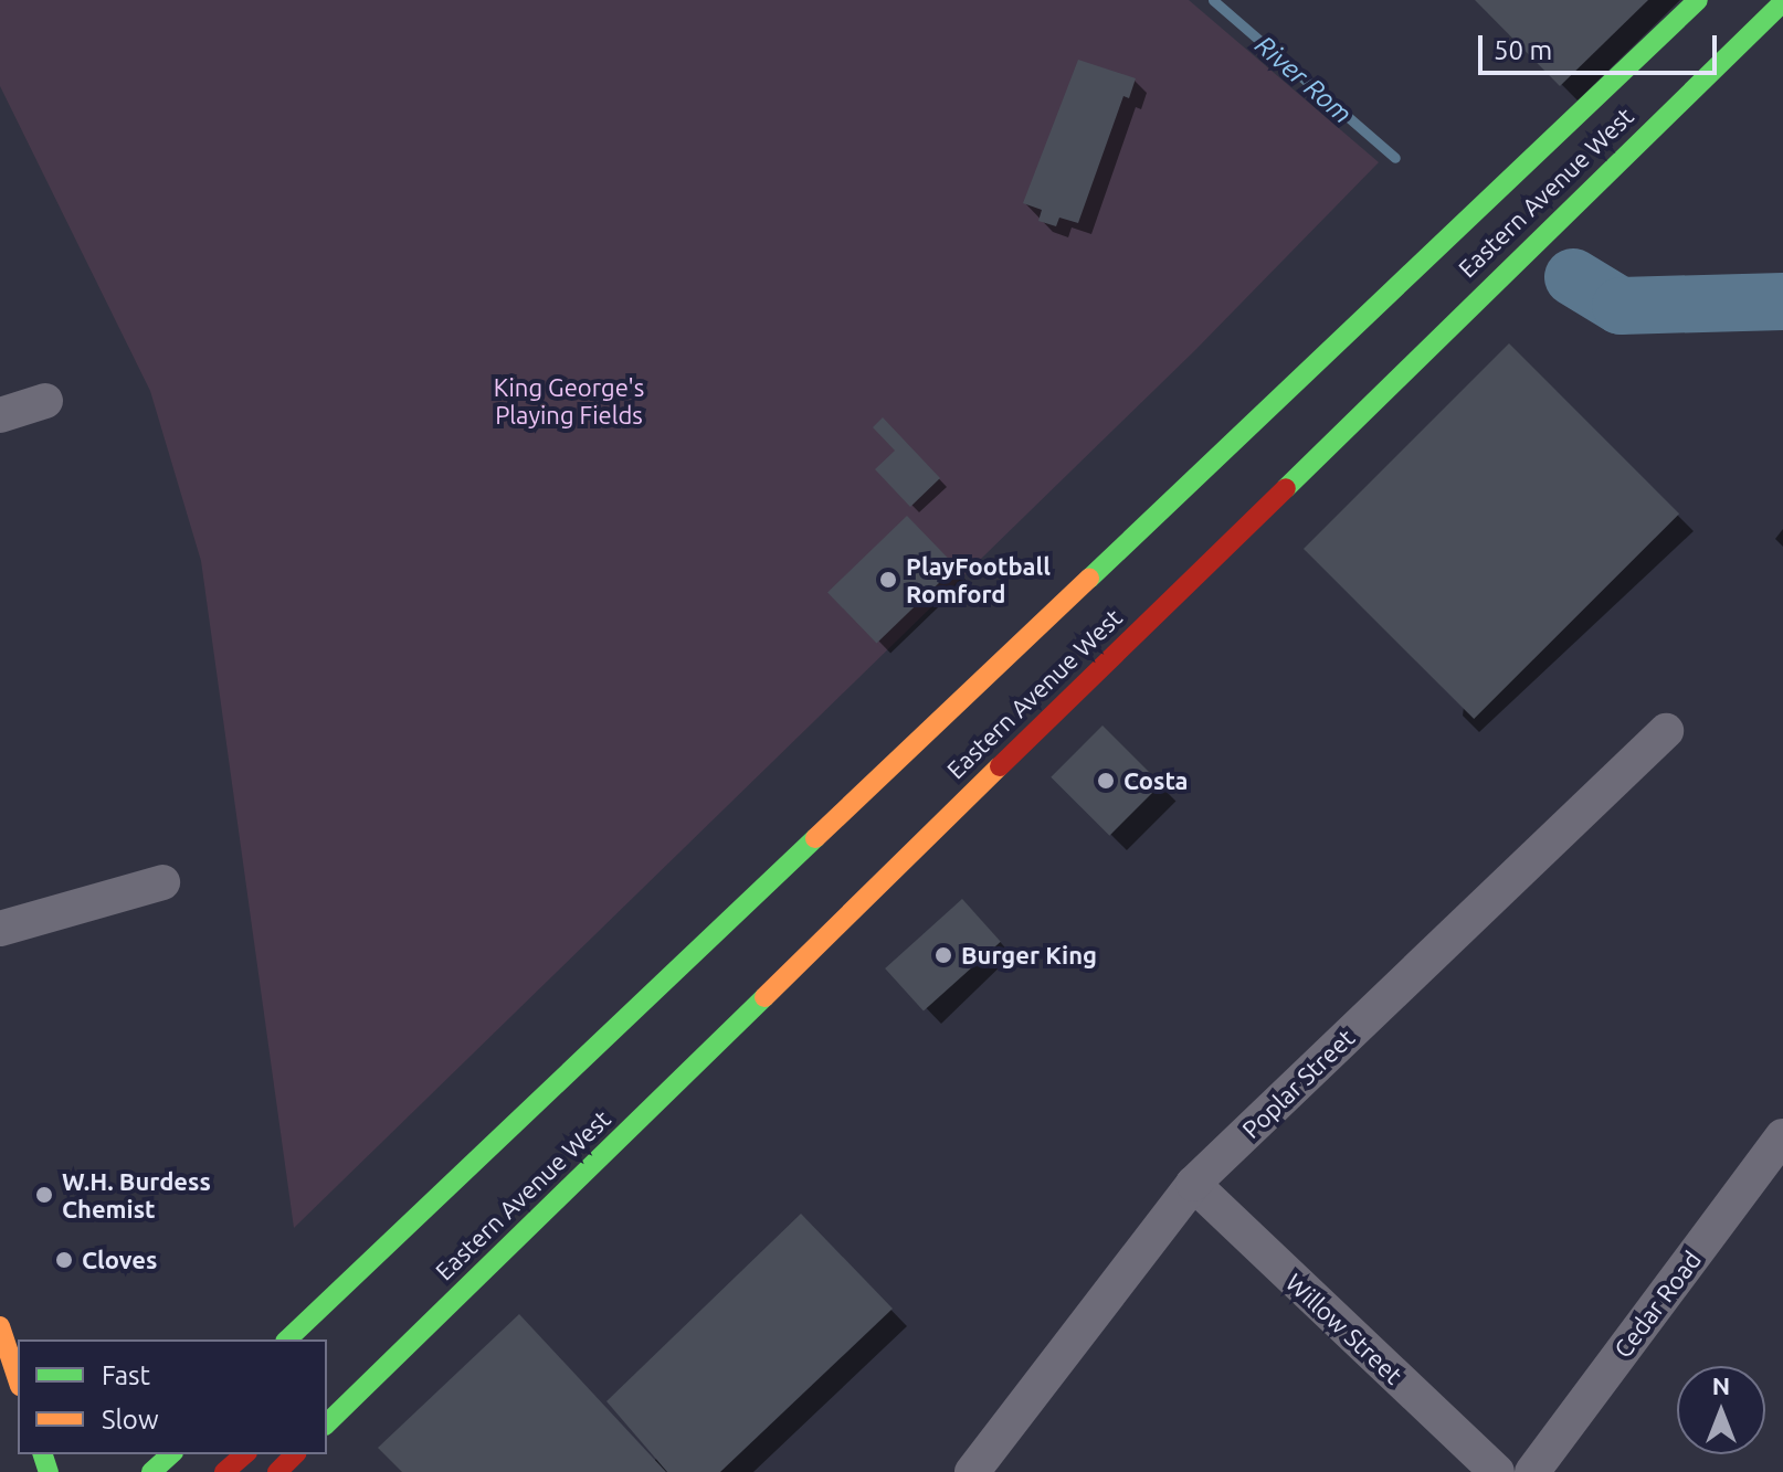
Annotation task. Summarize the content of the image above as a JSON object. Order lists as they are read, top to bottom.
{
  "streets": {
    "main road": ["Eastern Avenue West"],
    "street": ["Poplar Street", "Cedar Road", "Willow Street"]
  },
  "crossings": [
    ["Poplar Street", "Willow Street"]
  ],
  "water": ["River Rom"],
  "parks": ["King George's Playing Fields"],
  "places": [
    "PlayFootball Romford",
    "Costa",
    "Burger King",
    "W.H. Burdess Chemist",
    "Cloves"
  ],
  "legend": ["Fast", "Slow"],
  "scale_bar": "50 m",
  "north": "top"
}
